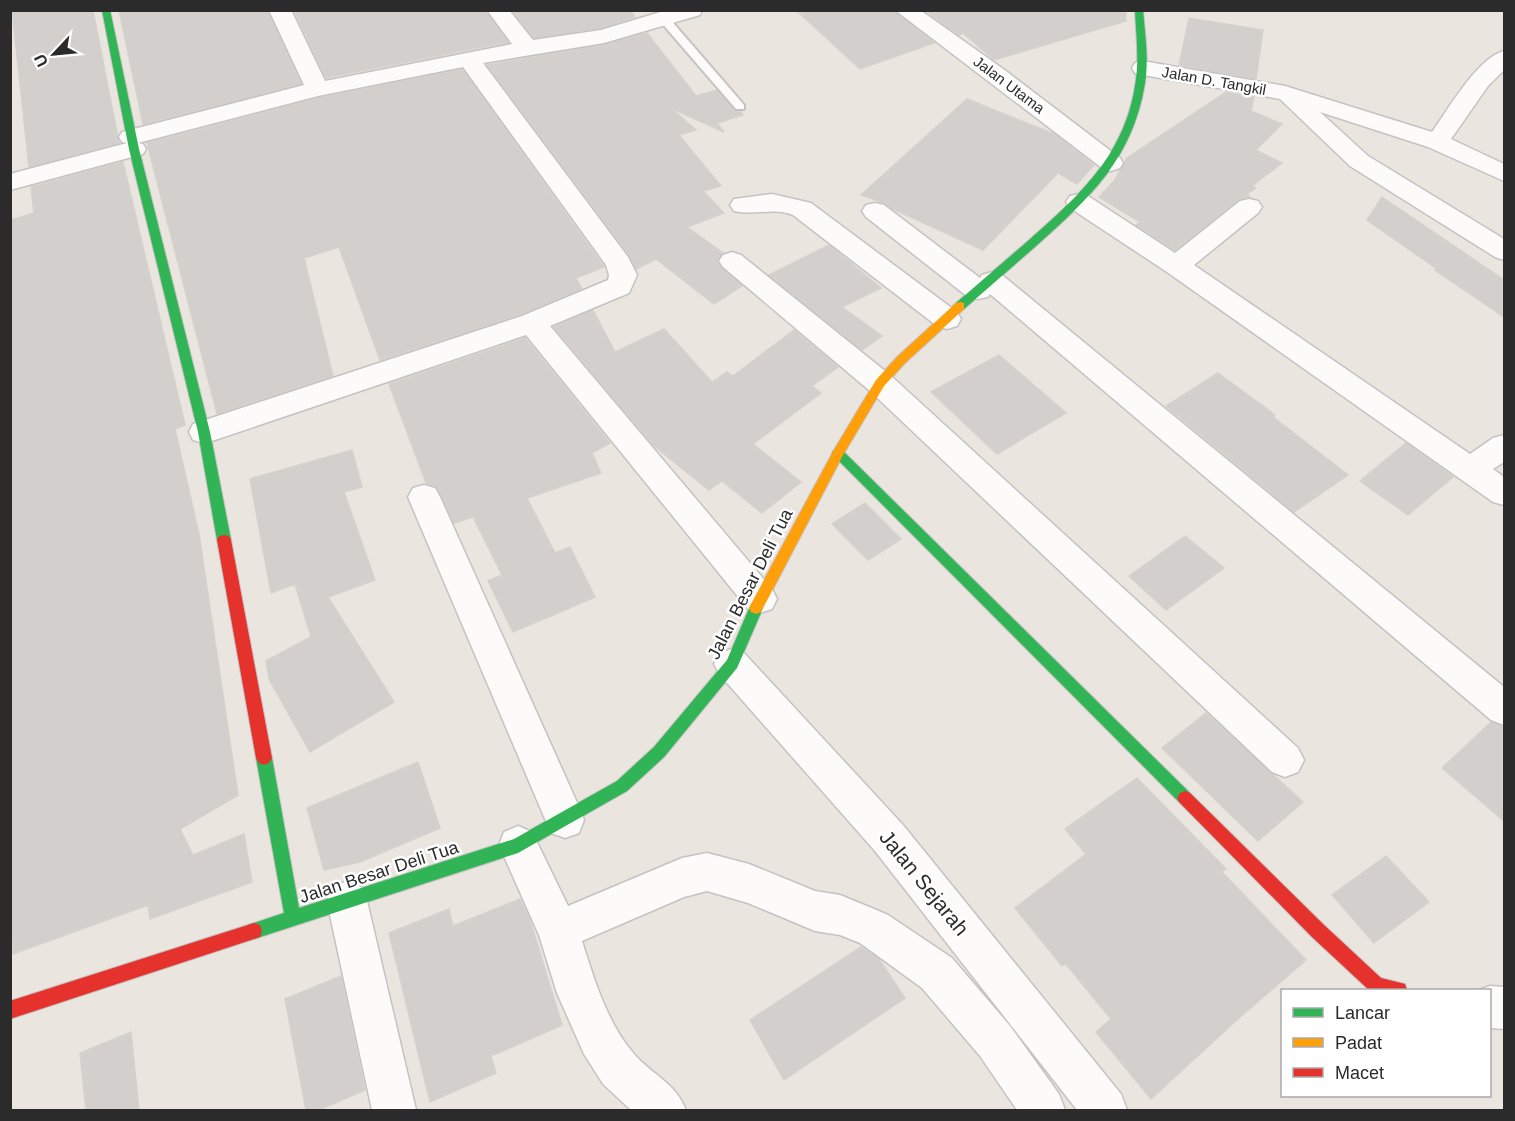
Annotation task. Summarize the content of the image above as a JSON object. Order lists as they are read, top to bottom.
{
  "streets": {
    "street": [
      "Jalan D. Tangkil",
      "Jalan Utama",
      "Jalan Besar Deli Tua",
      "Jalan Sejarah"
    ]
  },
  "crossings": [
    ["Jalan D. Tangkil", "Jalan Besar Deli Tua"],
    ["Jalan Utama", "Jalan Besar Deli Tua"],
    ["Jalan Besar Deli Tua", "Jalan Sejarah"]
  ],
  "legend": ["Lancar", "Padat", "Macet"],
  "north": "bottom left"
}
